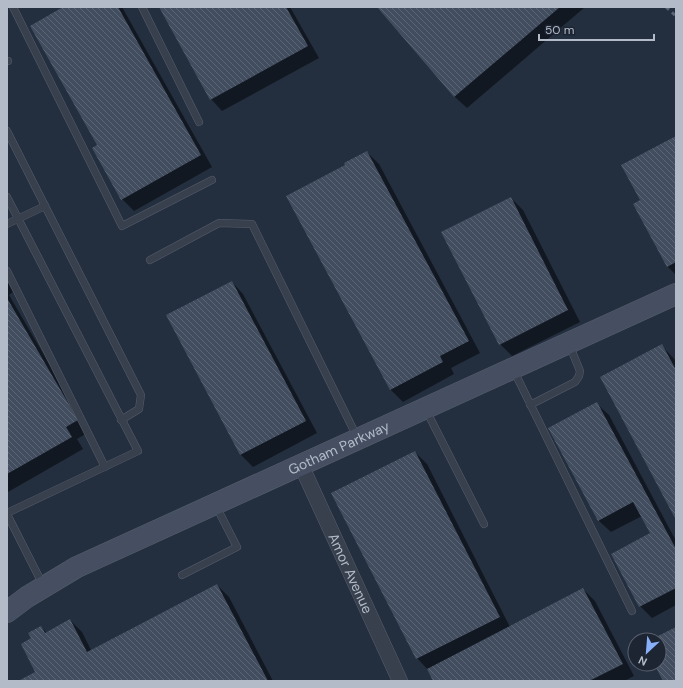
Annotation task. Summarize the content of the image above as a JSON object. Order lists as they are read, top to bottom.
{
  "streets": {
    "street": ["Gotham Parkway", "Amor Avenue"]
  },
  "crossings": [
    ["Gotham Parkway", "Amor Avenue"]
  ],
  "scale_bar": "50 m",
  "north": "bottom left"
}
